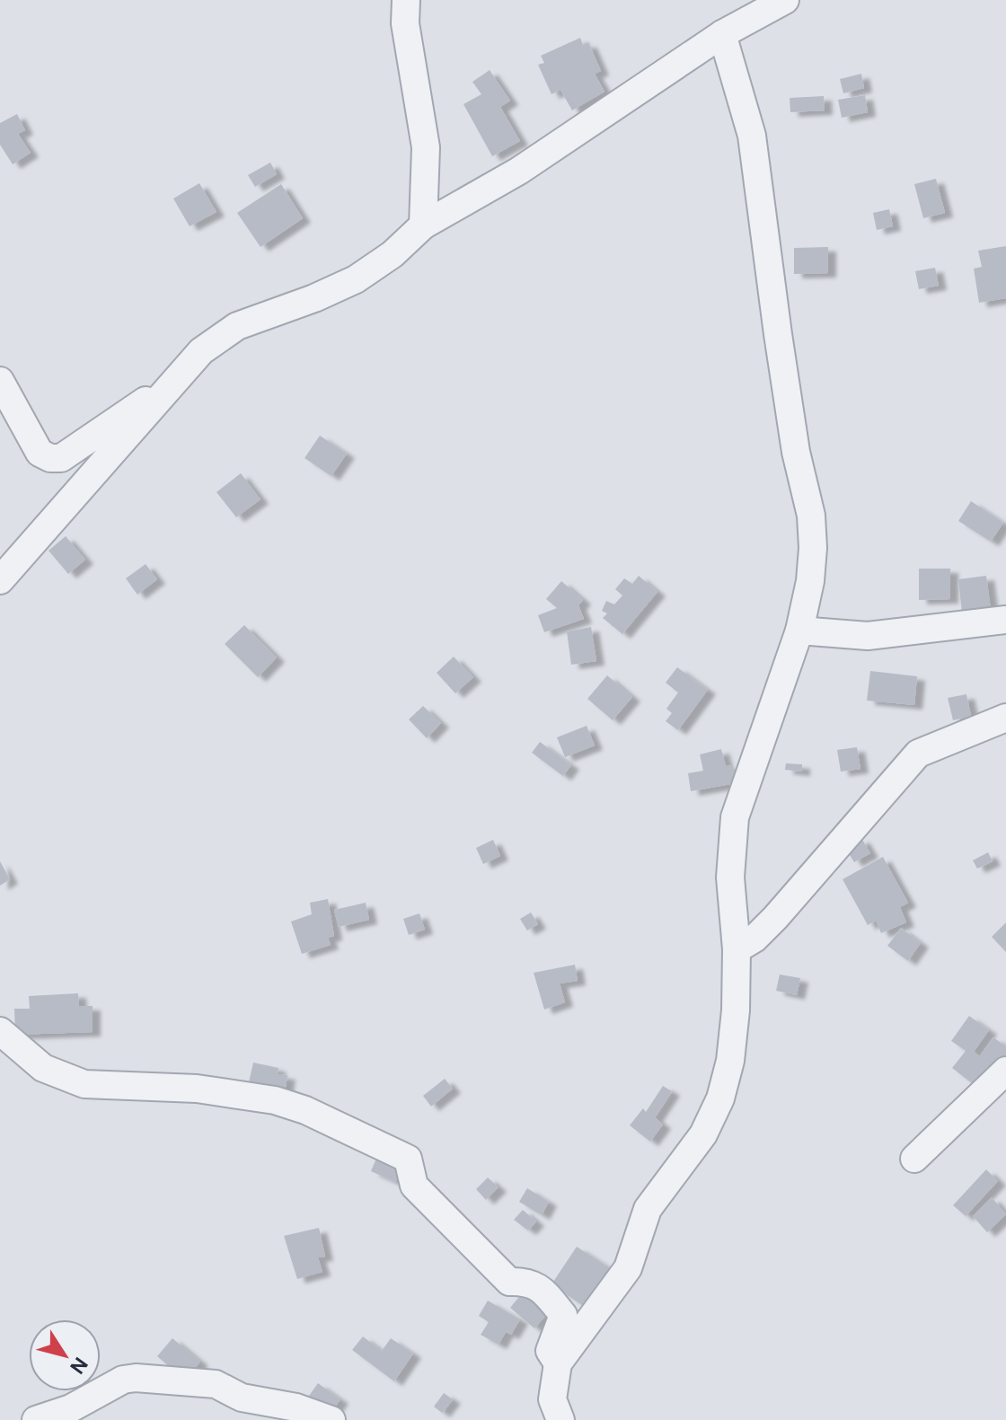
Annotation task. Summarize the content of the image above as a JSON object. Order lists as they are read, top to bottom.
{
  "north": "bottom right"
}
